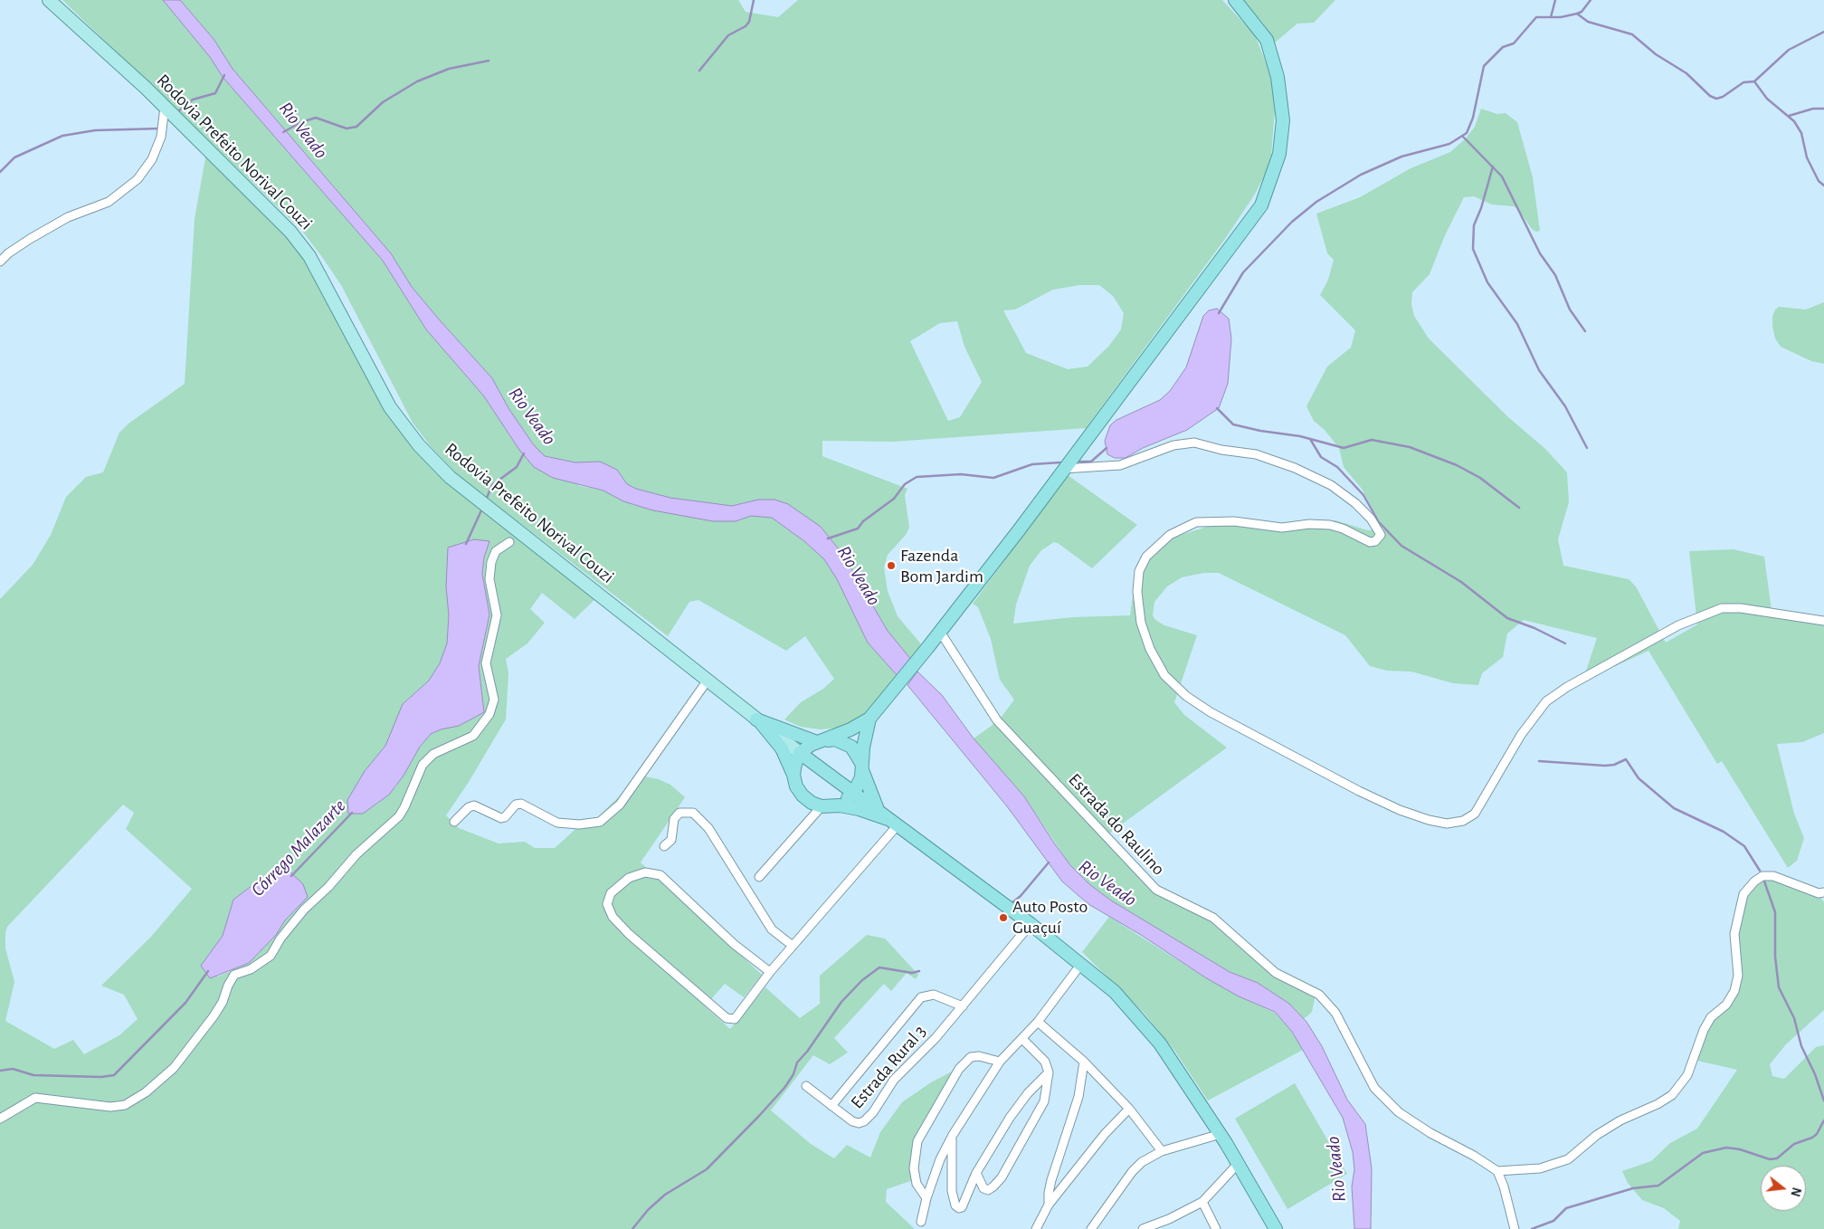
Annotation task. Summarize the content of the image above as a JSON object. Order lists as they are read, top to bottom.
{
  "streets": {
    "main road": ["Rodovia Prefeito Norival Couzi"],
    "street": ["Estrada do Raulino", "Estrada Rural 3"]
  },
  "water": ["Rio Veado", "Córrego Malazarte"],
  "places": ["Fazenda Bom Jardim", "Auto Posto Guaçuí"],
  "north": "right"
}
